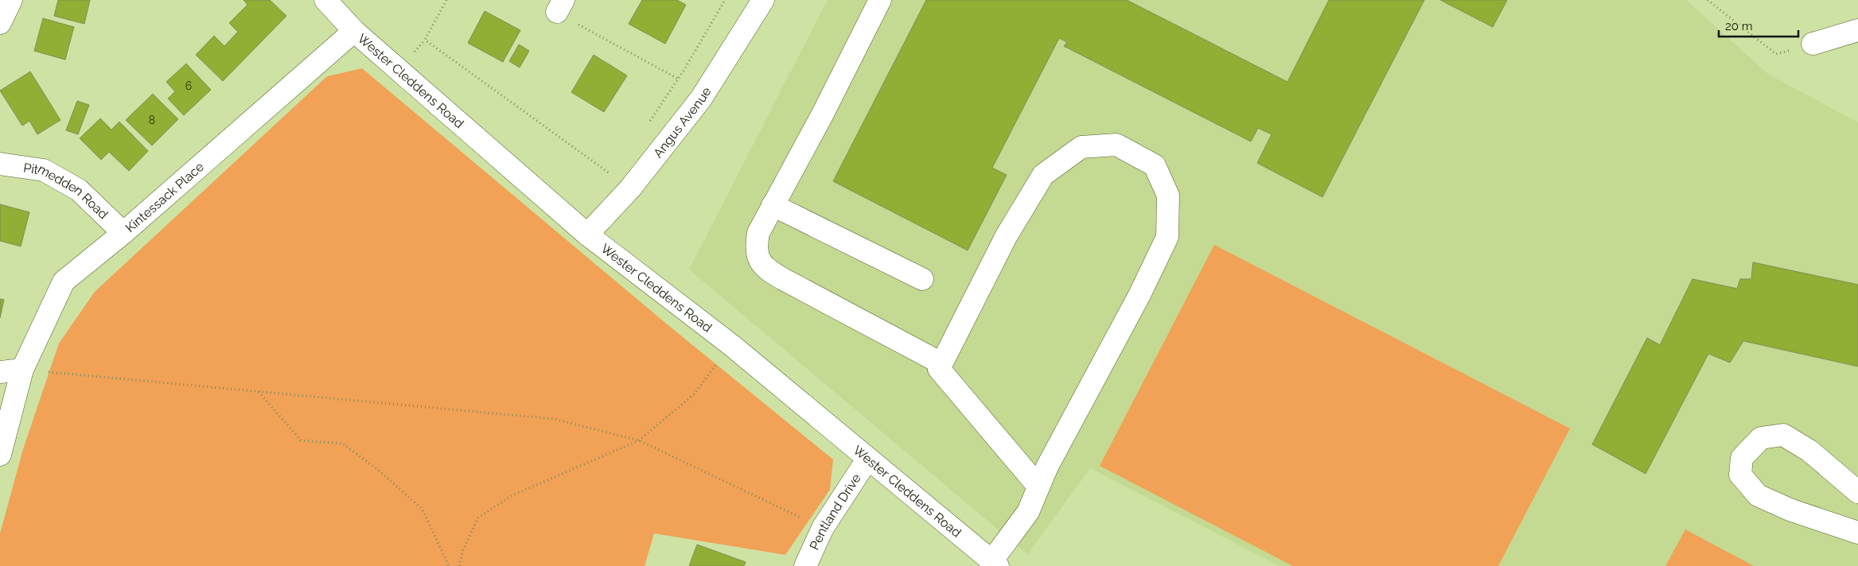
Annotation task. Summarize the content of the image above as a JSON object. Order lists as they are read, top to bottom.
{
  "streets": {
    "street": [
      "Wester Cleddens Road",
      "Angus Avenue",
      "Pitmedden Road",
      "Kintessack Place",
      "Pentland Drive"
    ]
  },
  "crossings": [
    ["Wester Cleddens Road", "Angus Avenue"],
    ["Wester Cleddens Road", "Kintessack Place"],
    ["Wester Cleddens Road", "Pentland Drive"],
    ["Pitmedden Road", "Kintessack Place"]
  ],
  "house_numbers": ["6", "8"],
  "scale_bar": "20 m"
}
